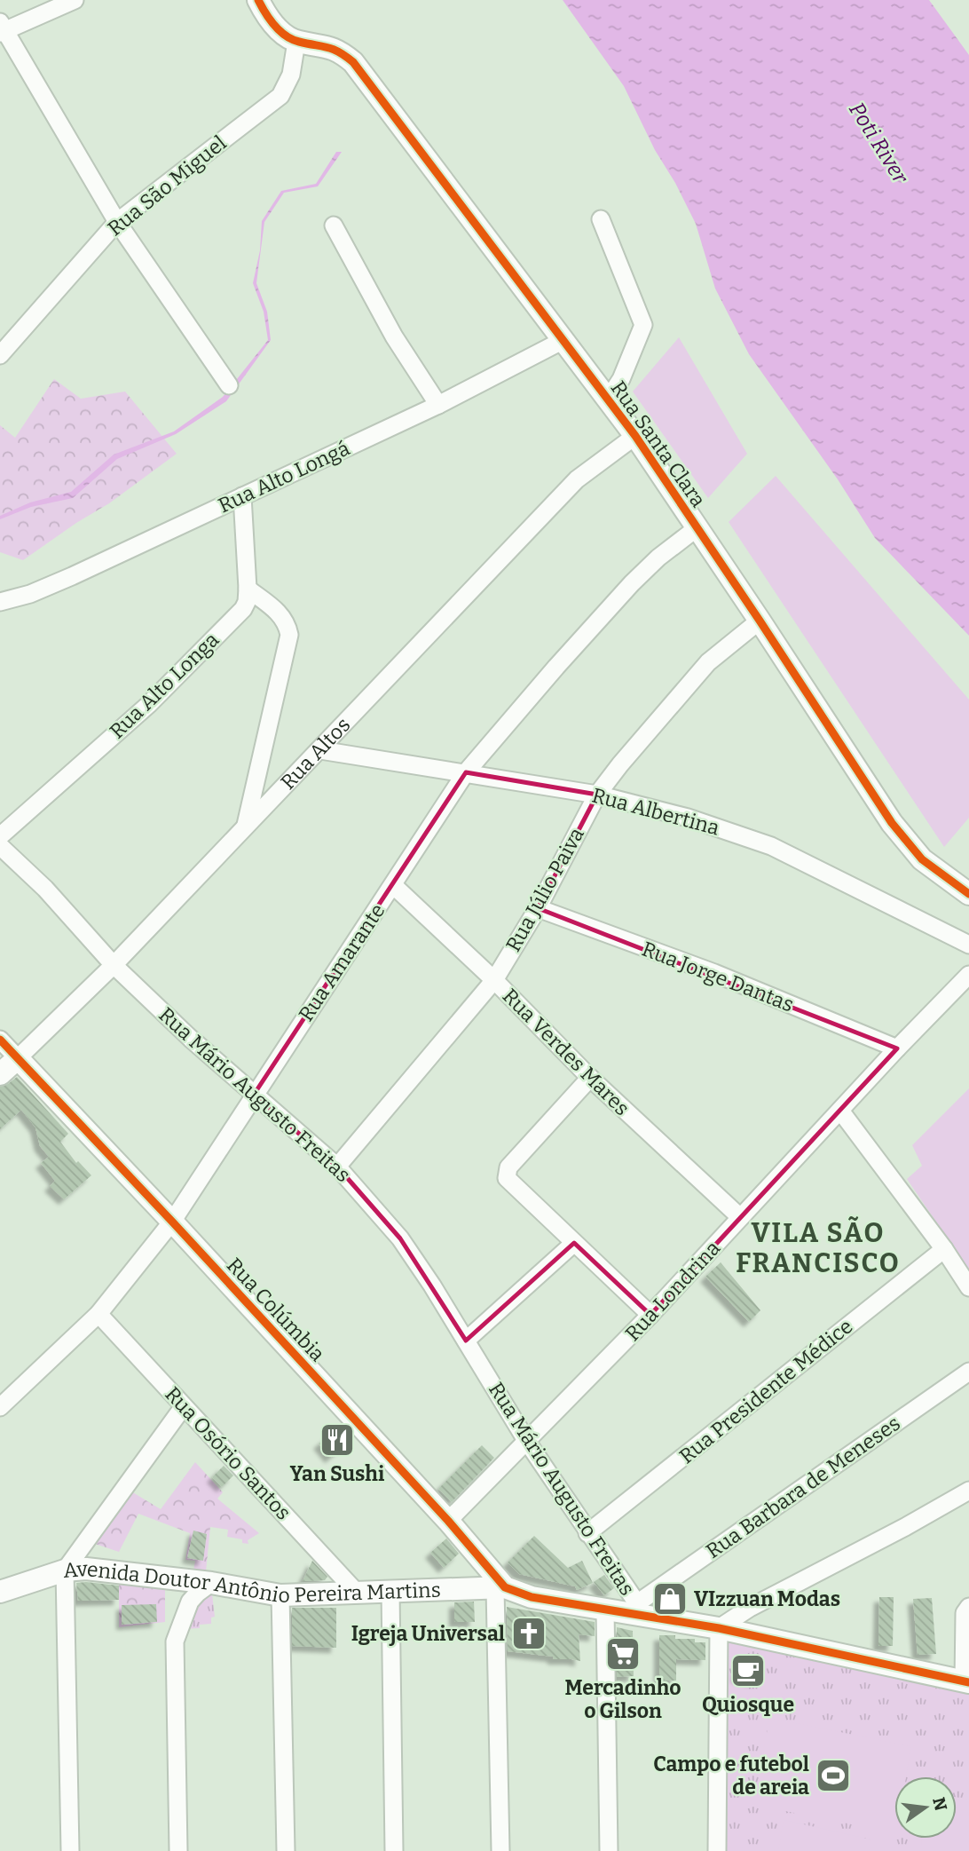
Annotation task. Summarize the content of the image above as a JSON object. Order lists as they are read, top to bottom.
{
  "streets": {
    "street": [
      "Rua São Miguel",
      "Rua Santa Clara",
      "Rua Alto Longá",
      "Rua Alto Longa",
      "Rua Altos",
      "Rua Albertina",
      "Rua Júlio Paiva",
      "Rua Amarante",
      "Rua Jorge Dantas",
      "Rua Verdes Mares",
      "Rua Mário Augusto Freitas",
      "Rua Londrina",
      "Rua Colúmbia",
      "Rua Presidente Médice",
      "Rua Osório Santos",
      "Rua Barbara de Meneses",
      "Avenida Doutor Antônio Pereira Martins"
    ]
  },
  "crossings": [
    ["Rua São Miguel", "Rua Santa Clara"],
    ["Rua Santa Clara", "Rua Alto Longá"],
    ["Rua Santa Clara", "Rua Altos"],
    ["Rua Santa Clara", "Rua Júlio Paiva"],
    ["Rua Santa Clara", "Rua Amarante"],
    ["Rua Alto Longá", "Rua Alto Longa"],
    ["Rua Altos", "Rua Albertina"],
    ["Rua Altos", "Rua Mário Augusto Freitas"],
    ["Rua Altos", "Rua Colúmbia"],
    ["Rua Albertina", "Rua Júlio Paiva"],
    ["Rua Albertina", "Rua Amarante"],
    ["Rua Júlio Paiva", "Rua Jorge Dantas"],
    ["Rua Júlio Paiva", "Rua Verdes Mares"],
    ["Rua Júlio Paiva", "Rua Mário Augusto Freitas"],
    ["Rua Amarante", "Rua Verdes Mares"],
    ["Rua Amarante", "Rua Mário Augusto Freitas"],
    ["Rua Amarante", "Rua Colúmbia"],
    ["Rua Amarante", "Rua Osório Santos"],
    ["Rua Jorge Dantas", "Rua Londrina"],
    ["Rua Verdes Mares", "Rua Londrina"],
    ["Rua Mário Augusto Freitas", "Rua Londrina"],
    ["Rua Mário Augusto Freitas", "Rua Presidente Médice"],
    ["Rua Mário Augusto Freitas", "Rua Barbara de Meneses"],
    ["Rua Londrina", "Rua Colúmbia"],
    ["Rua Colúmbia", "Avenida Doutor Antônio Pereira Martins"],
    ["Rua Osório Santos", "Avenida Doutor Antônio Pereira Martins"]
  ],
  "districts": ["VILA SÃO FRANCISCO"],
  "water": ["Poti River"],
  "places": {
    "restaurant": ["Yan Sushi"],
    "shop": ["VIzzuan Modas"],
    "church": ["Igreja Universal"],
    "supermarket": ["Mercadinho o Gilson"],
    "cafe": ["Quiosque"],
    "sports": ["Campo e futebol de areia"]
  },
  "north": "right"
}
